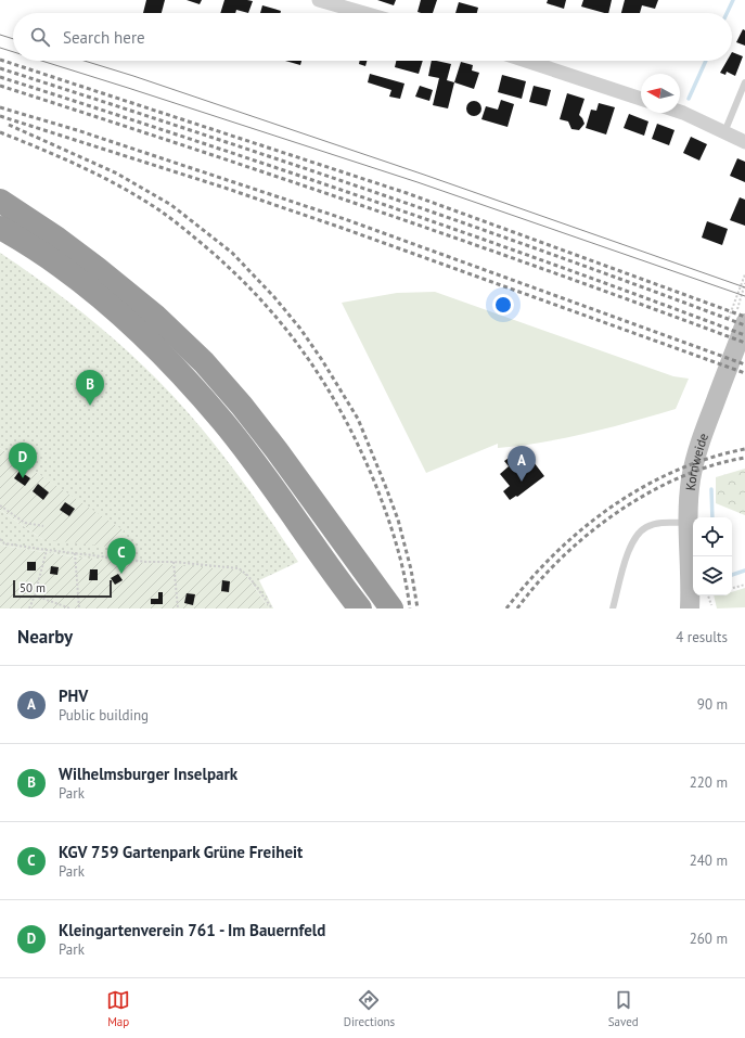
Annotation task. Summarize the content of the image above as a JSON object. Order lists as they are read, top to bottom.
{
  "streets": {
    "main road": ["Kornweide"]
  },
  "scale_bar": "50 m",
  "north": "left",
  "page": {
    "search": "Search here",
    "pins": [
      "B",
      "D",
      "A",
      "C"
    ],
    "scale": "50 m",
    "heading": ["Nearby", "4 results"],
    "list": [
      {
        "mark": "A",
        "name": "PHV",
        "note": "Public building",
        "value": "90 m"
      },
      {
        "mark": "B",
        "name": "Wilhelmsburger Inselpark",
        "note": "Park",
        "value": "220 m"
      },
      {
        "mark": "C",
        "name": "KGV 759 Gartenpark Grüne Freiheit",
        "note": "Park",
        "value": "240 m"
      },
      {
        "mark": "D",
        "name": "Kleingartenverein 761 - Im Bauernfeld",
        "note": "Park",
        "value": "260 m"
      }
    ],
    "nav": ["Map", "Directions", "Saved"]
  }
}
